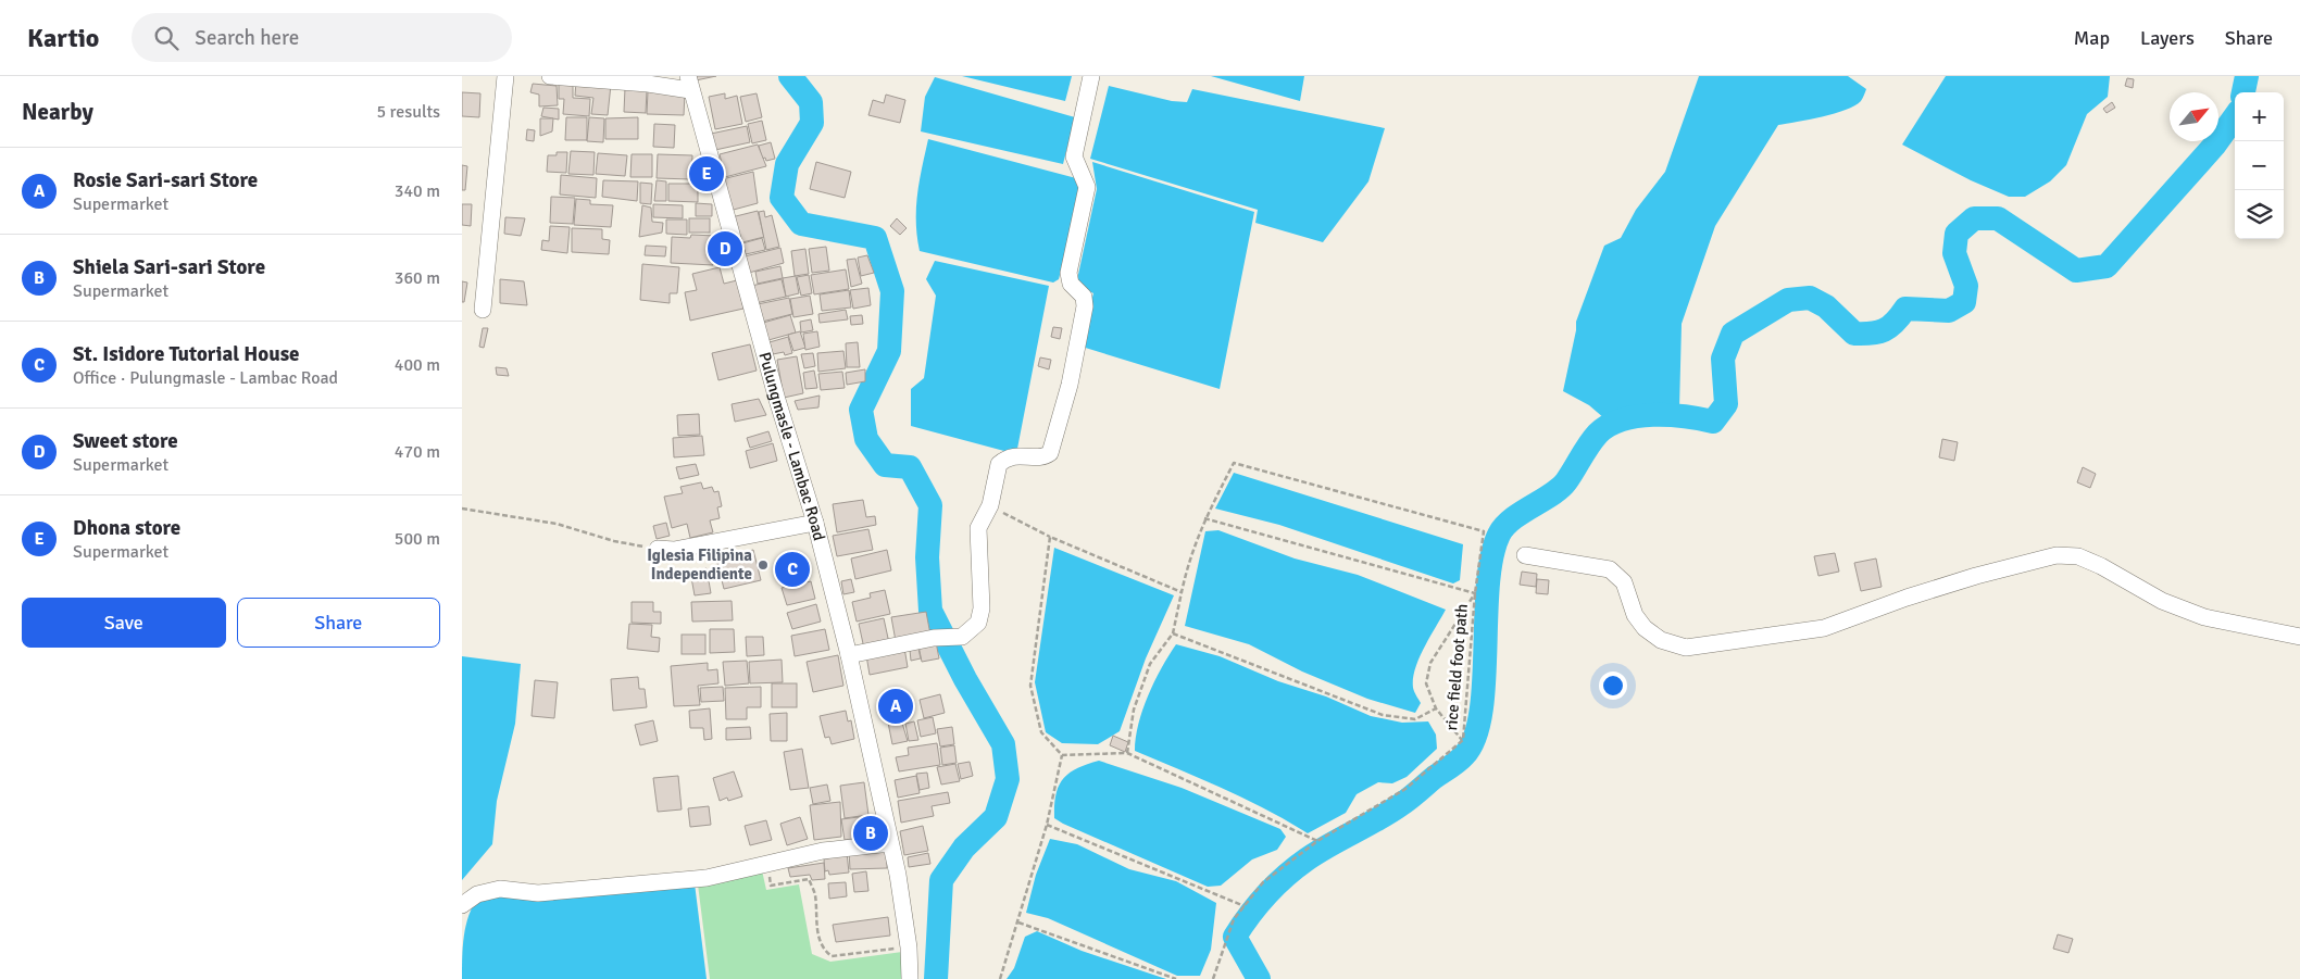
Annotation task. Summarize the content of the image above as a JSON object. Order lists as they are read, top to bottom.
{
  "streets": {
    "street": ["Pulungmasle - Lambac Road"],
    "path": ["rice field foot path"]
  },
  "places": ["Iglesia Filipina Independiente"],
  "north": "top right",
  "page": {
    "header": "Kartio",
    "search": "Search here",
    "nav": ["Map", "Layers", "Share"],
    "heading": ["Nearby", "5 results"],
    "map_buttons": ["+", "−"],
    "list": [
      {
        "mark": "A",
        "name": "Rosie Sari-sari Store",
        "note": "Supermarket",
        "value": "340 m"
      },
      {
        "mark": "B",
        "name": "Shiela Sari-sari Store",
        "note": "Supermarket",
        "value": "360 m"
      },
      {
        "mark": "C",
        "name": "St. Isidore Tutorial House",
        "note": "Office · Pulungmasle - Lambac Road",
        "value": "400 m"
      },
      {
        "mark": "D",
        "name": "Sweet store",
        "note": "Supermarket",
        "value": "470 m"
      },
      {
        "mark": "E",
        "name": "Dhona store",
        "note": "Supermarket",
        "value": "500 m"
      }
    ],
    "pins": [
      "E",
      "D",
      "C",
      "A",
      "B"
    ],
    "buttons": ["Save", "Share"]
  }
}
